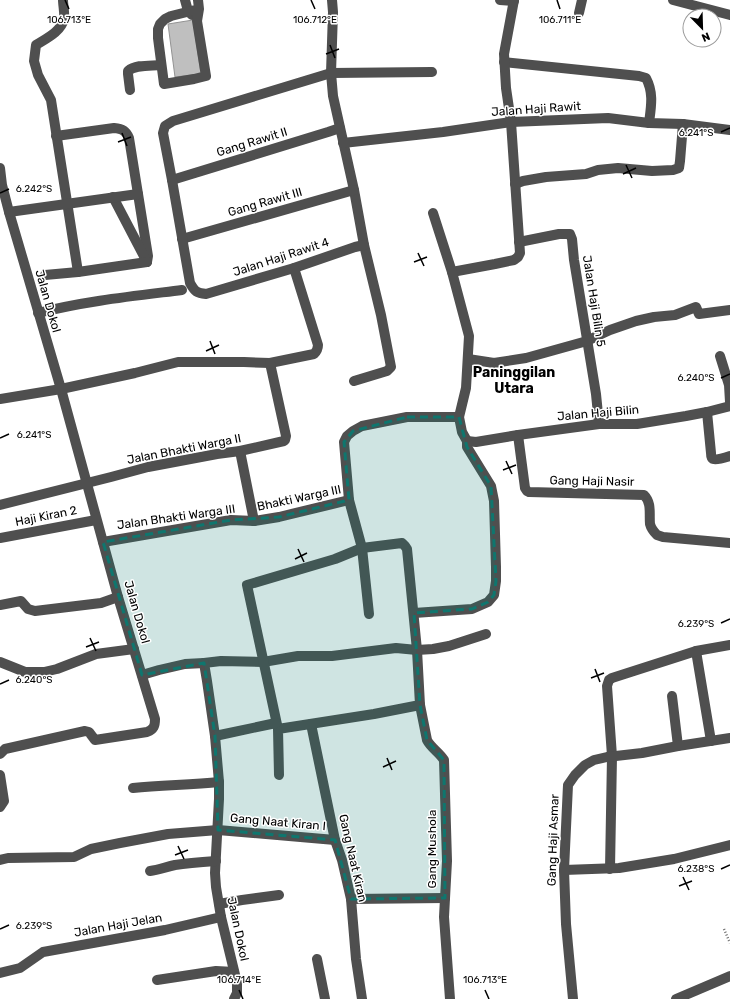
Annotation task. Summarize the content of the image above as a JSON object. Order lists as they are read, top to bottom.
{
  "streets": {
    "street": [
      "Jalan Haji Rawit",
      "Gang Rawit II",
      "Gang Rawit III",
      "Jalan Haji Rawit 4",
      "Jalan Dokol",
      "Jalan Haji Bilin 5",
      "Jalan Haji Bilin",
      "Jalan Bhakti Warga II",
      "Gang Haji Nasir",
      "Bhakti Warga III",
      "Haji Kiran 2",
      "Jalan Bhakti Warga III",
      "Gang Naat Kiran I",
      "Gang Haji Asmar",
      "Gang Mushola",
      "Gang Naat Kiran",
      "Jalan Haji Jelan"
    ]
  },
  "crossings": [
    ["Gang Rawit III", "Jalan Haji Rawit 4"],
    ["Jalan Dokol", "Jalan Bhakti Warga II"],
    ["Jalan Dokol", "Haji Kiran 2"],
    ["Jalan Dokol", "Jalan Bhakti Warga III"],
    ["Jalan Dokol", "Gang Naat Kiran I"],
    ["Jalan Dokol", "Jalan Haji Jelan"],
    ["Jalan Haji Bilin 5", "Jalan Haji Bilin"],
    ["Jalan Haji Bilin", "Gang Haji Nasir"],
    ["Bhakti Warga III", "Jalan Bhakti Warga III"],
    ["Gang Naat Kiran I", "Gang Naat Kiran"]
  ],
  "districts": ["Paninggilan Utara"],
  "north": "bottom right",
  "coordinates": [
    "106.713°E",
    "106.712°E",
    "106.711°E",
    "6.241°S",
    "6.242°S",
    "6.240°S",
    "6.239°S",
    "6.238°S",
    "106.714°E"
  ]
}
